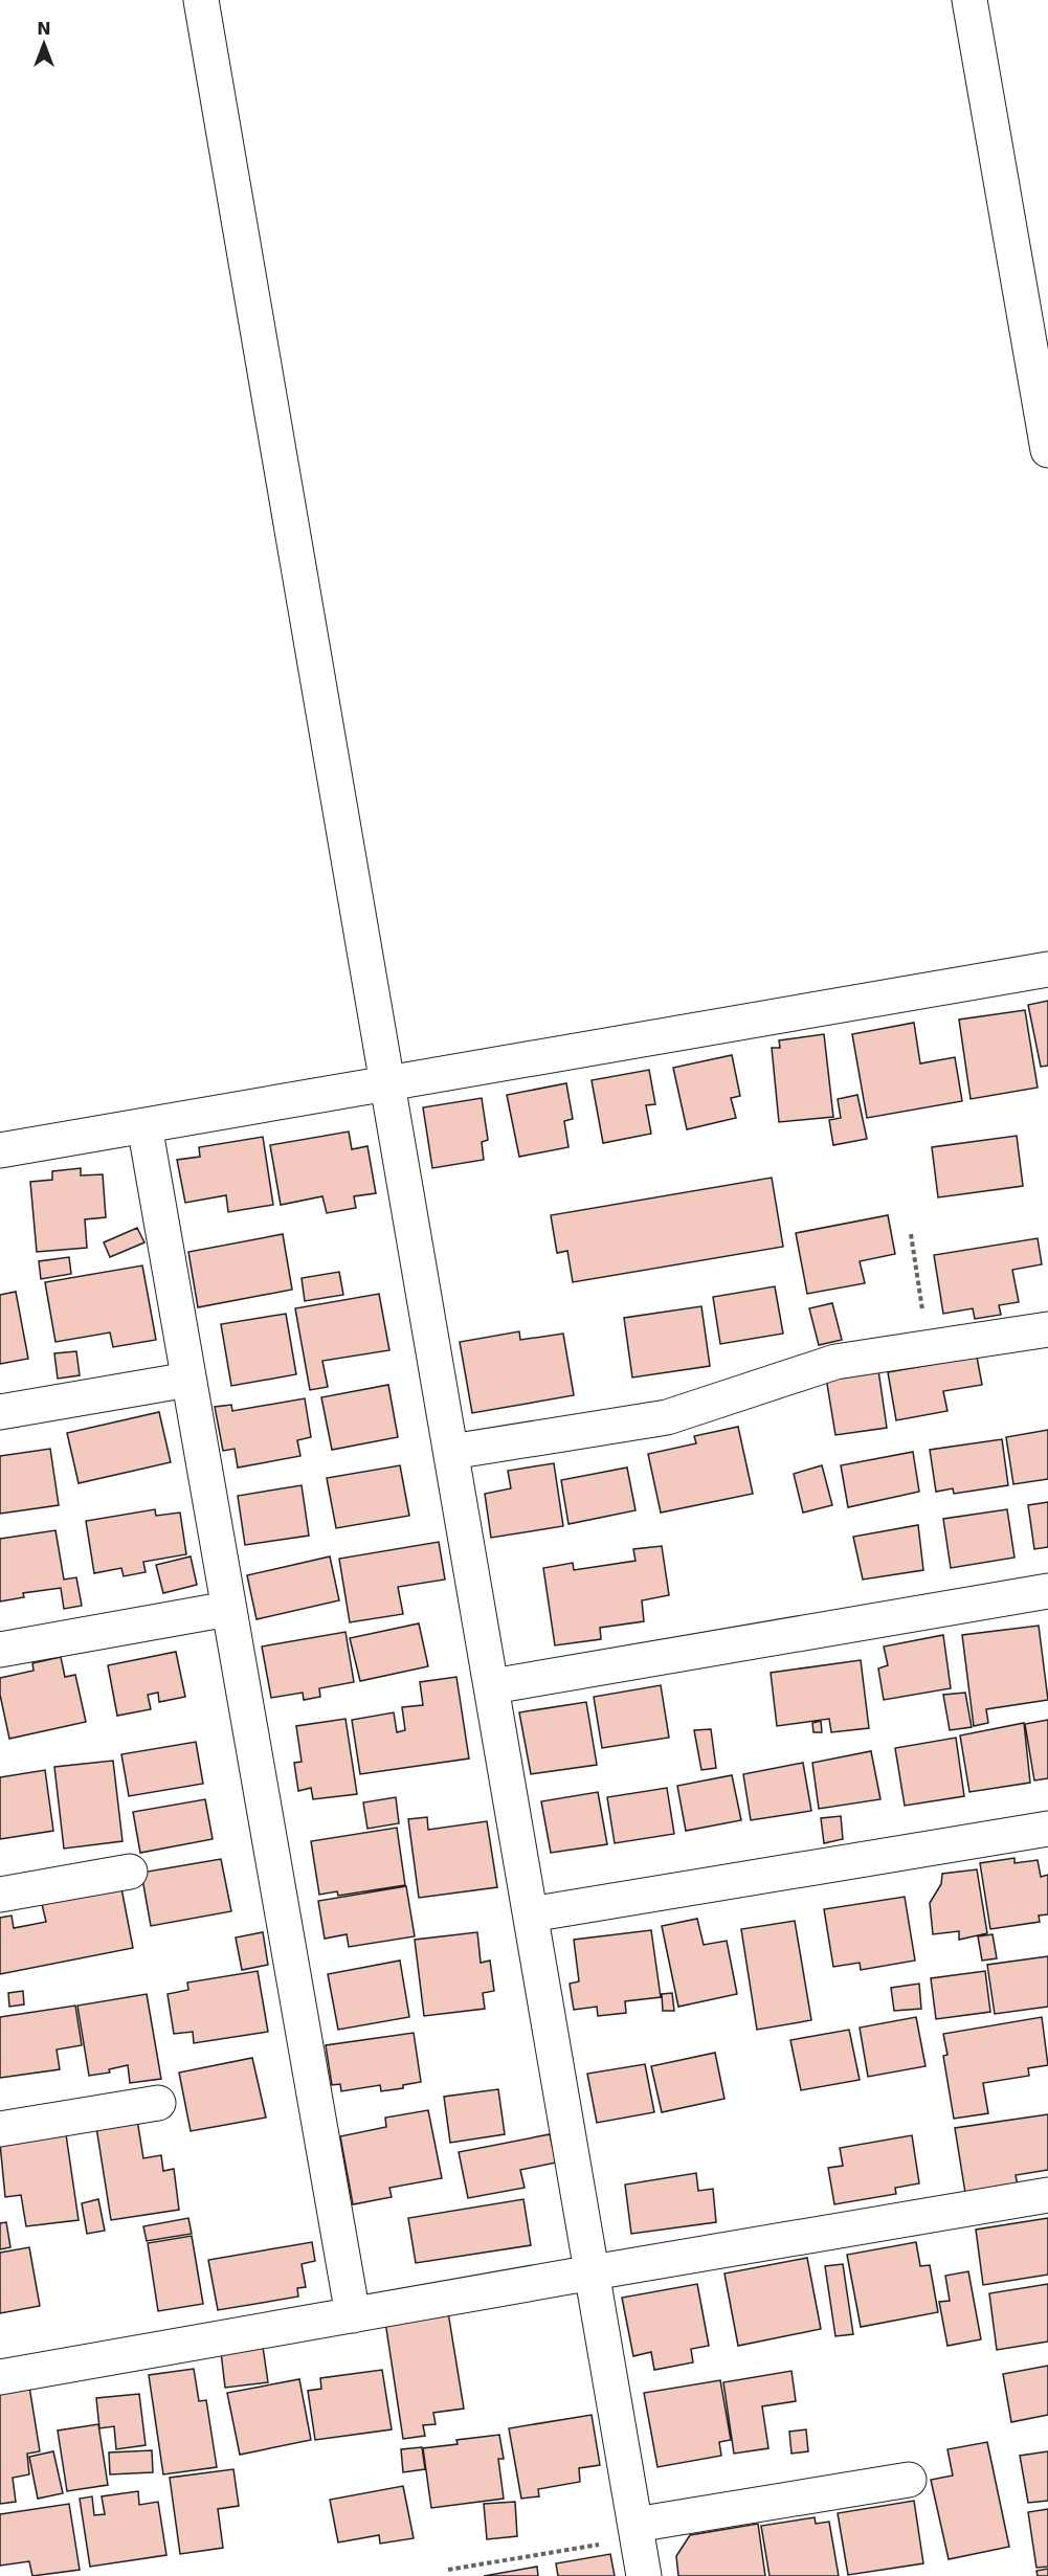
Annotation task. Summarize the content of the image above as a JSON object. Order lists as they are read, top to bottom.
{
  "north": "top"
}
